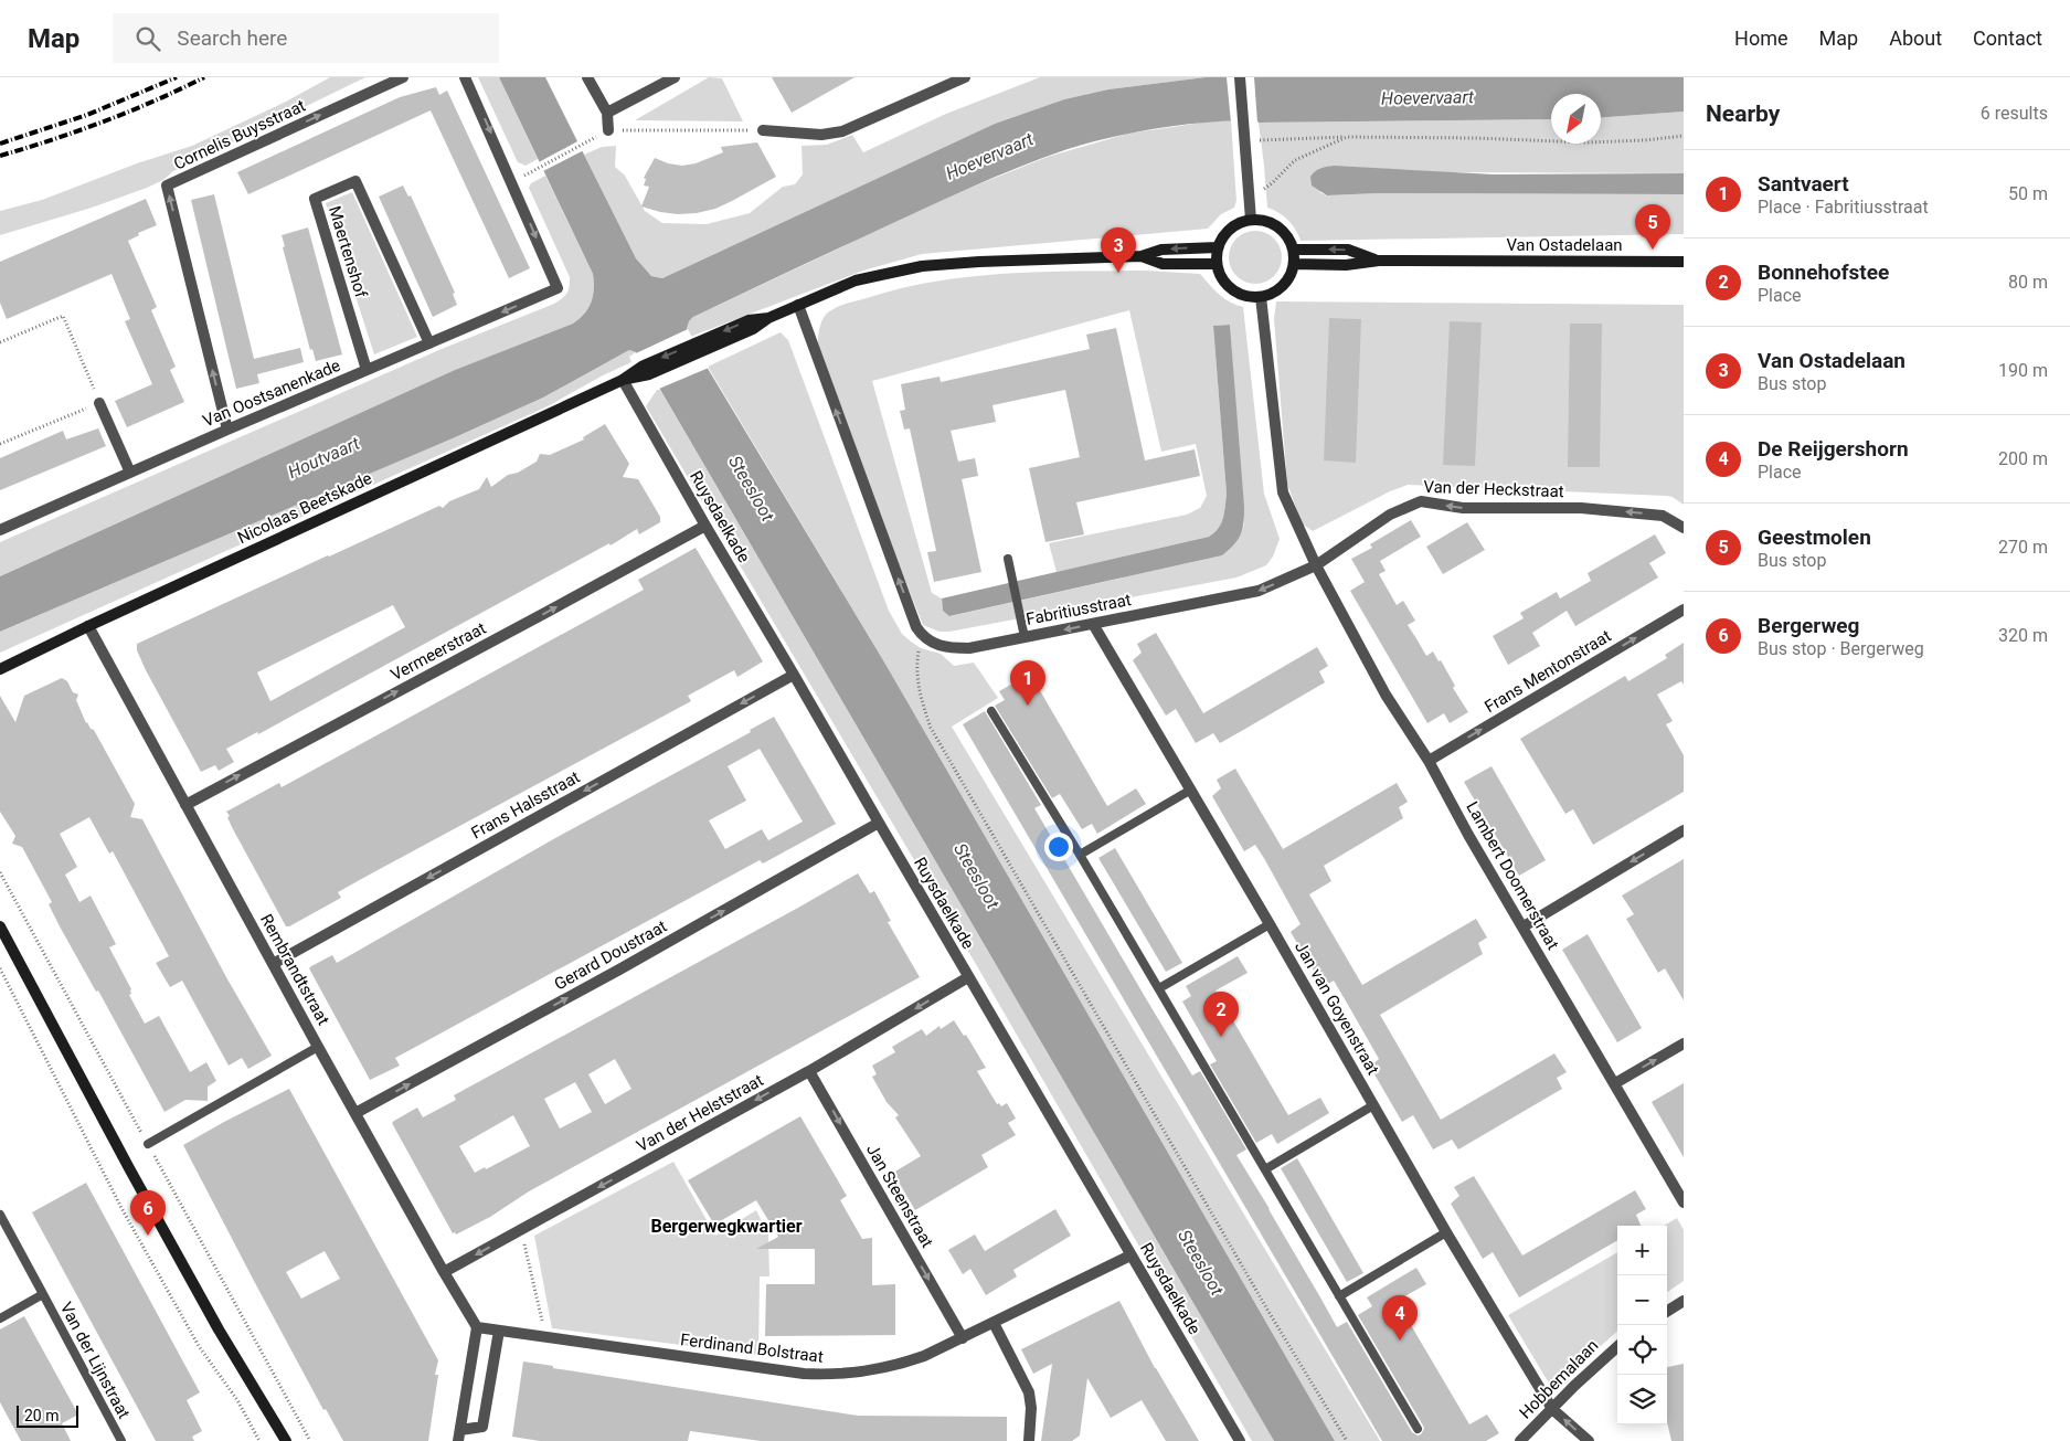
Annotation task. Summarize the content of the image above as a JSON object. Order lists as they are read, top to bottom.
{
  "streets": {
    "street": [
      "Cornelis Buysstraat",
      "Van Ostadelaan",
      "Maertenshof",
      "Van Oostsanenkade",
      "Van der Heckstraat",
      "Nicolaas Beetskade",
      "Ruysdaelkade",
      "Fabritiusstraat",
      "Vermeerstraat",
      "Frans Mentonstraat",
      "Frans Halsstraat",
      "Lambert Doomerstraat",
      "Gerard Doustraat",
      "Rembrandtstraat",
      "Jan van Goyenstraat",
      "Van der Helststraat",
      "Jan Steenstraat",
      "Ferdinand Bolstraat",
      "Hobbemalaan"
    ],
    "lane": ["Van der Lijnstraat"]
  },
  "crossings": [
    ["Cornelis Buysstraat", "Van Oostsanenkade"],
    ["Maertenshof", "Van Oostsanenkade"],
    ["Van der Heckstraat", "Fabritiusstraat"],
    ["Van der Heckstraat", "Lambert Doomerstraat"],
    ["Nicolaas Beetskade", "Ruysdaelkade"],
    ["Nicolaas Beetskade", "Rembrandtstraat"],
    ["Ruysdaelkade", "Vermeerstraat"],
    ["Ruysdaelkade", "Frans Halsstraat"],
    ["Ruysdaelkade", "Gerard Doustraat"],
    ["Ruysdaelkade", "Van der Helststraat"],
    ["Ruysdaelkade", "Ferdinand Bolstraat"],
    ["Fabritiusstraat", "Lambert Doomerstraat"],
    ["Fabritiusstraat", "Jan van Goyenstraat"],
    ["Vermeerstraat", "Rembrandtstraat"],
    ["Frans Mentonstraat", "Lambert Doomerstraat"],
    ["Frans Halsstraat", "Rembrandtstraat"],
    ["Gerard Doustraat", "Rembrandtstraat"],
    ["Rembrandtstraat", "Van der Helststraat"],
    ["Rembrandtstraat", "Ferdinand Bolstraat"],
    ["Jan van Goyenstraat", "Hobbemalaan"],
    ["Van der Helststraat", "Jan Steenstraat"],
    ["Jan Steenstraat", "Ferdinand Bolstraat"]
  ],
  "one_way": [
    "Van der Heckstraat",
    "Fabritiusstraat",
    "Vermeerstraat",
    "Frans Mentonstraat",
    "Frans Halsstraat",
    "Gerard Doustraat",
    "Van der Helststraat",
    "Jan Steenstraat"
  ],
  "districts": ["Bergerwegkwartier"],
  "water": ["Hoevervaart", "Houtvaart", "Steesloot"],
  "scale_bar": "20 m",
  "north": "bottom left",
  "page": {
    "header": "Map",
    "search": "Search here",
    "nav": [
      "Home",
      "Map",
      "About",
      "Contact"
    ],
    "heading": ["Nearby", "6 results"],
    "list": [
      {
        "mark": "1",
        "name": "Santvaert",
        "note": "Place · Fabritiusstraat",
        "value": "50 m"
      },
      {
        "mark": "2",
        "name": "Bonnehofstee",
        "note": "Place",
        "value": "80 m"
      },
      {
        "mark": "3",
        "name": "Van Ostadelaan",
        "note": "Bus stop",
        "value": "190 m"
      },
      {
        "mark": "4",
        "name": "De Reijgershorn",
        "note": "Place",
        "value": "200 m"
      },
      {
        "mark": "5",
        "name": "Geestmolen",
        "note": "Bus stop",
        "value": "270 m"
      },
      {
        "mark": "6",
        "name": "Bergerweg",
        "note": "Bus stop · Bergerweg",
        "value": "320 m"
      }
    ],
    "pins": [
      "5",
      "3",
      "1",
      "2",
      "6",
      "4"
    ],
    "map_buttons": ["+", "−"],
    "scale": "20 m"
  }
}
